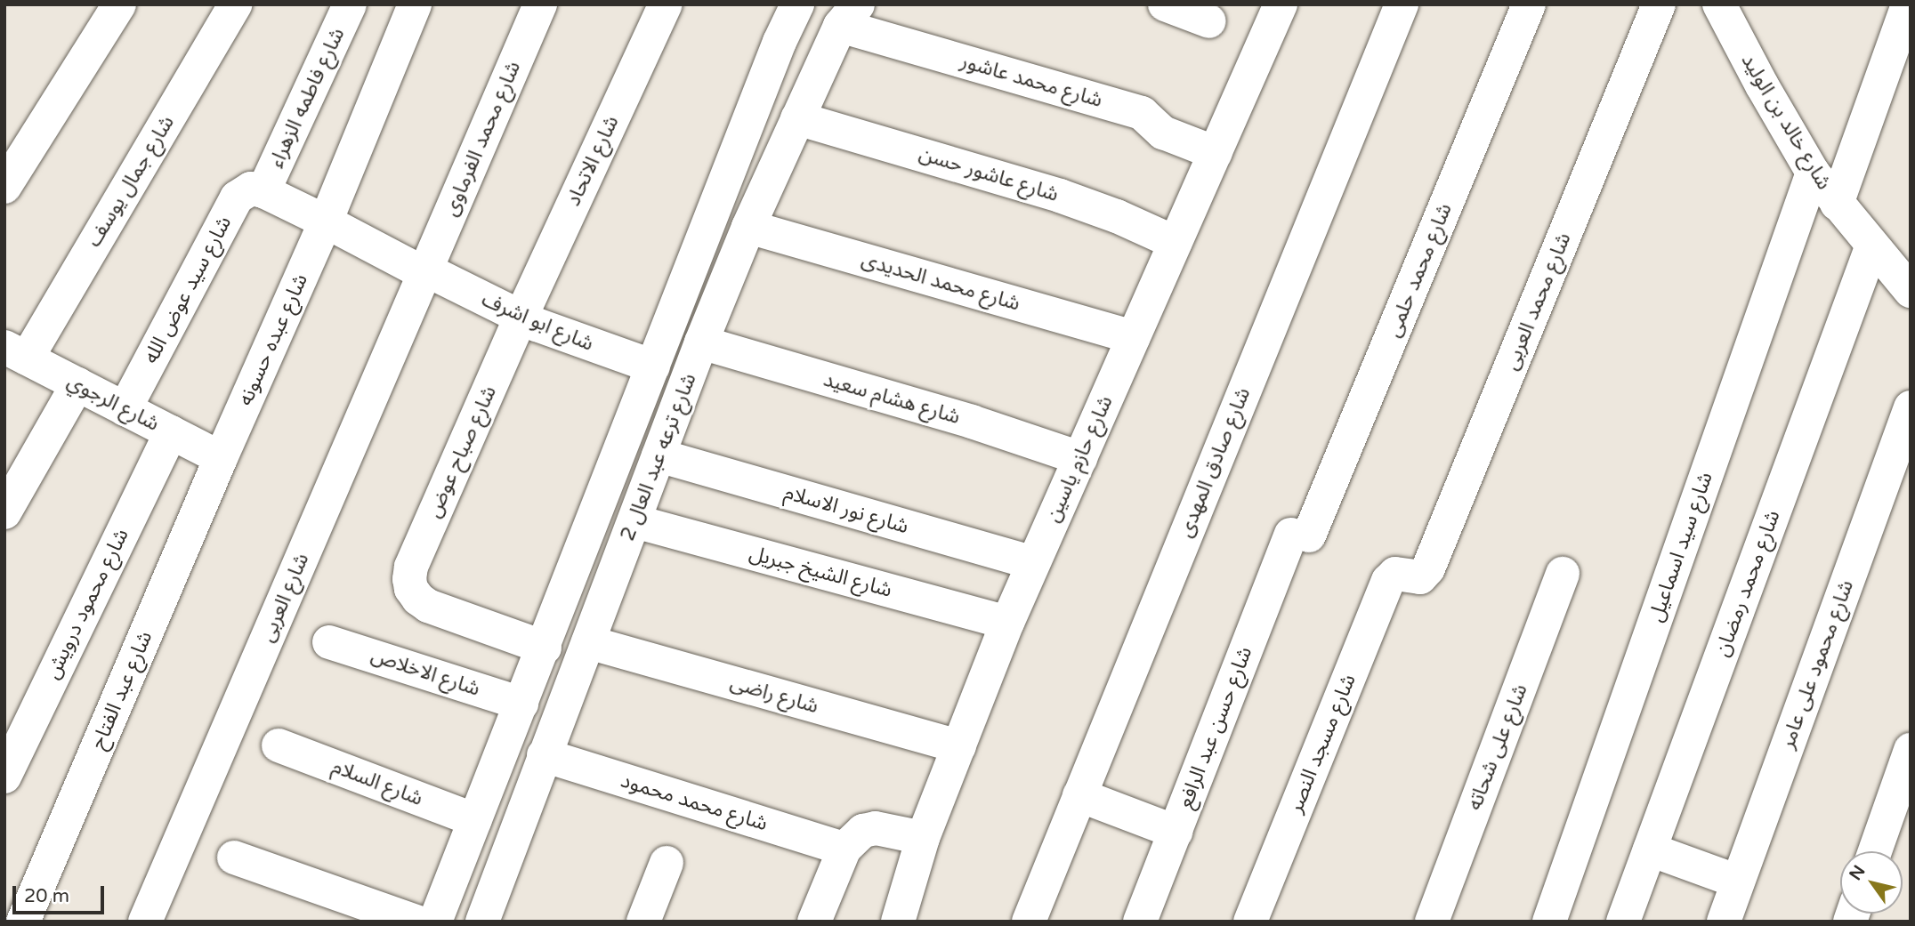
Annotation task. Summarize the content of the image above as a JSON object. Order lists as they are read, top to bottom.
{
  "streets": {
    "street": [
      "شارع محمد عاشور",
      "شارع فاطمه الزهراء",
      "شارع خالد بن الوليد",
      "شارع محمد الفرماوى",
      "شارع الاتحاد",
      "شارع عاشور حسن",
      "شارع جمال يوسف",
      "شارع محمد حلمى",
      "شارع محمد الحديدى",
      "شارع سيد عوض الله",
      "شارع محمد العربى",
      "شارع ابو اشرف",
      "شارع عبده حسونه",
      "شارع هشام سعيد",
      "شارع الرجوي",
      "شارع صباح عوض",
      "شارع ترعه عبد العال 2",
      "شارع حازم ياسين",
      "شارع صادق المهدى",
      "شارع نور الاسلام",
      "شارع سيد اسماعيل",
      "شارع الشيخ جبريل",
      "شارع محمد رمضان",
      "شارع العربى",
      "شارع محمود درويش",
      "شارع محمود على عامر",
      "شارع الاخلاص",
      "شارع عبد الفتاح",
      "شارع راضى",
      "شارع حسن عبد الرافع",
      "شارع مسجد النصر",
      "شارع على شحاته",
      "شارع السلام",
      "شارع محمد محمود"
    ]
  },
  "crossings": [
    ["شارع محمد عاشور", "شارع ترعه عبد العال 2"],
    ["شارع محمد عاشور", "شارع حازم ياسين"],
    ["شارع فاطمه الزهراء", "شارع سيد عوض الله"],
    ["شارع فاطمه الزهراء", "شارع ابو اشرف"],
    ["شارع خالد بن الوليد", "شارع سيد اسماعيل"],
    ["شارع خالد بن الوليد", "شارع محمد رمضان"],
    ["شارع محمد الفرماوى", "شارع ابو اشرف"],
    ["شارع محمد الفرماوى", "شارع العربى"],
    ["شارع الاتحاد", "شارع ابو اشرف"],
    ["شارع الاتحاد", "شارع صباح عوض"],
    ["شارع عاشور حسن", "شارع ترعه عبد العال 2"],
    ["شارع عاشور حسن", "شارع حازم ياسين"],
    ["شارع جمال يوسف", "شارع الرجوي"],
    ["شارع محمد حلمى", "شارع حسن عبد الرافع"],
    ["شارع محمد الحديدى", "شارع ترعه عبد العال 2"],
    ["شارع محمد الحديدى", "شارع حازم ياسين"],
    ["شارع سيد عوض الله", "شارع ابو اشرف"],
    ["شارع سيد عوض الله", "شارع الرجوي"],
    ["شارع محمد العربى", "شارع مسجد النصر"],
    ["شارع ابو اشرف", "شارع عبده حسونه"],
    ["شارع ابو اشرف", "شارع صباح عوض"],
    ["شارع ابو اشرف", "شارع ترعه عبد العال 2"],
    ["شارع ابو اشرف", "شارع العربى"],
    ["شارع عبده حسونه", "شارع الرجوي"],
    ["شارع عبده حسونه", "شارع عبد الفتاح"],
    ["شارع هشام سعيد", "شارع ترعه عبد العال 2"],
    ["شارع هشام سعيد", "شارع حازم ياسين"],
    ["شارع الرجوي", "شارع محمود درويش"],
    ["شارع الرجوي", "شارع عبد الفتاح"],
    ["شارع صباح عوض", "شارع ترعه عبد العال 2"],
    ["شارع ترعه عبد العال 2", "شارع نور الاسلام"],
    ["شارع ترعه عبد العال 2", "شارع الشيخ جبريل"],
    ["شارع ترعه عبد العال 2", "شارع الاخلاص"],
    ["شارع ترعه عبد العال 2", "شارع راضى"],
    ["شارع ترعه عبد العال 2", "شارع السلام"],
    ["شارع ترعه عبد العال 2", "شارع محمد محمود"],
    ["شارع حازم ياسين", "شارع نور الاسلام"],
    ["شارع حازم ياسين", "شارع الشيخ جبريل"],
    ["شارع حازم ياسين", "شارع راضى"]
  ],
  "scale_bar": "20 m",
  "north": "top left"
}
